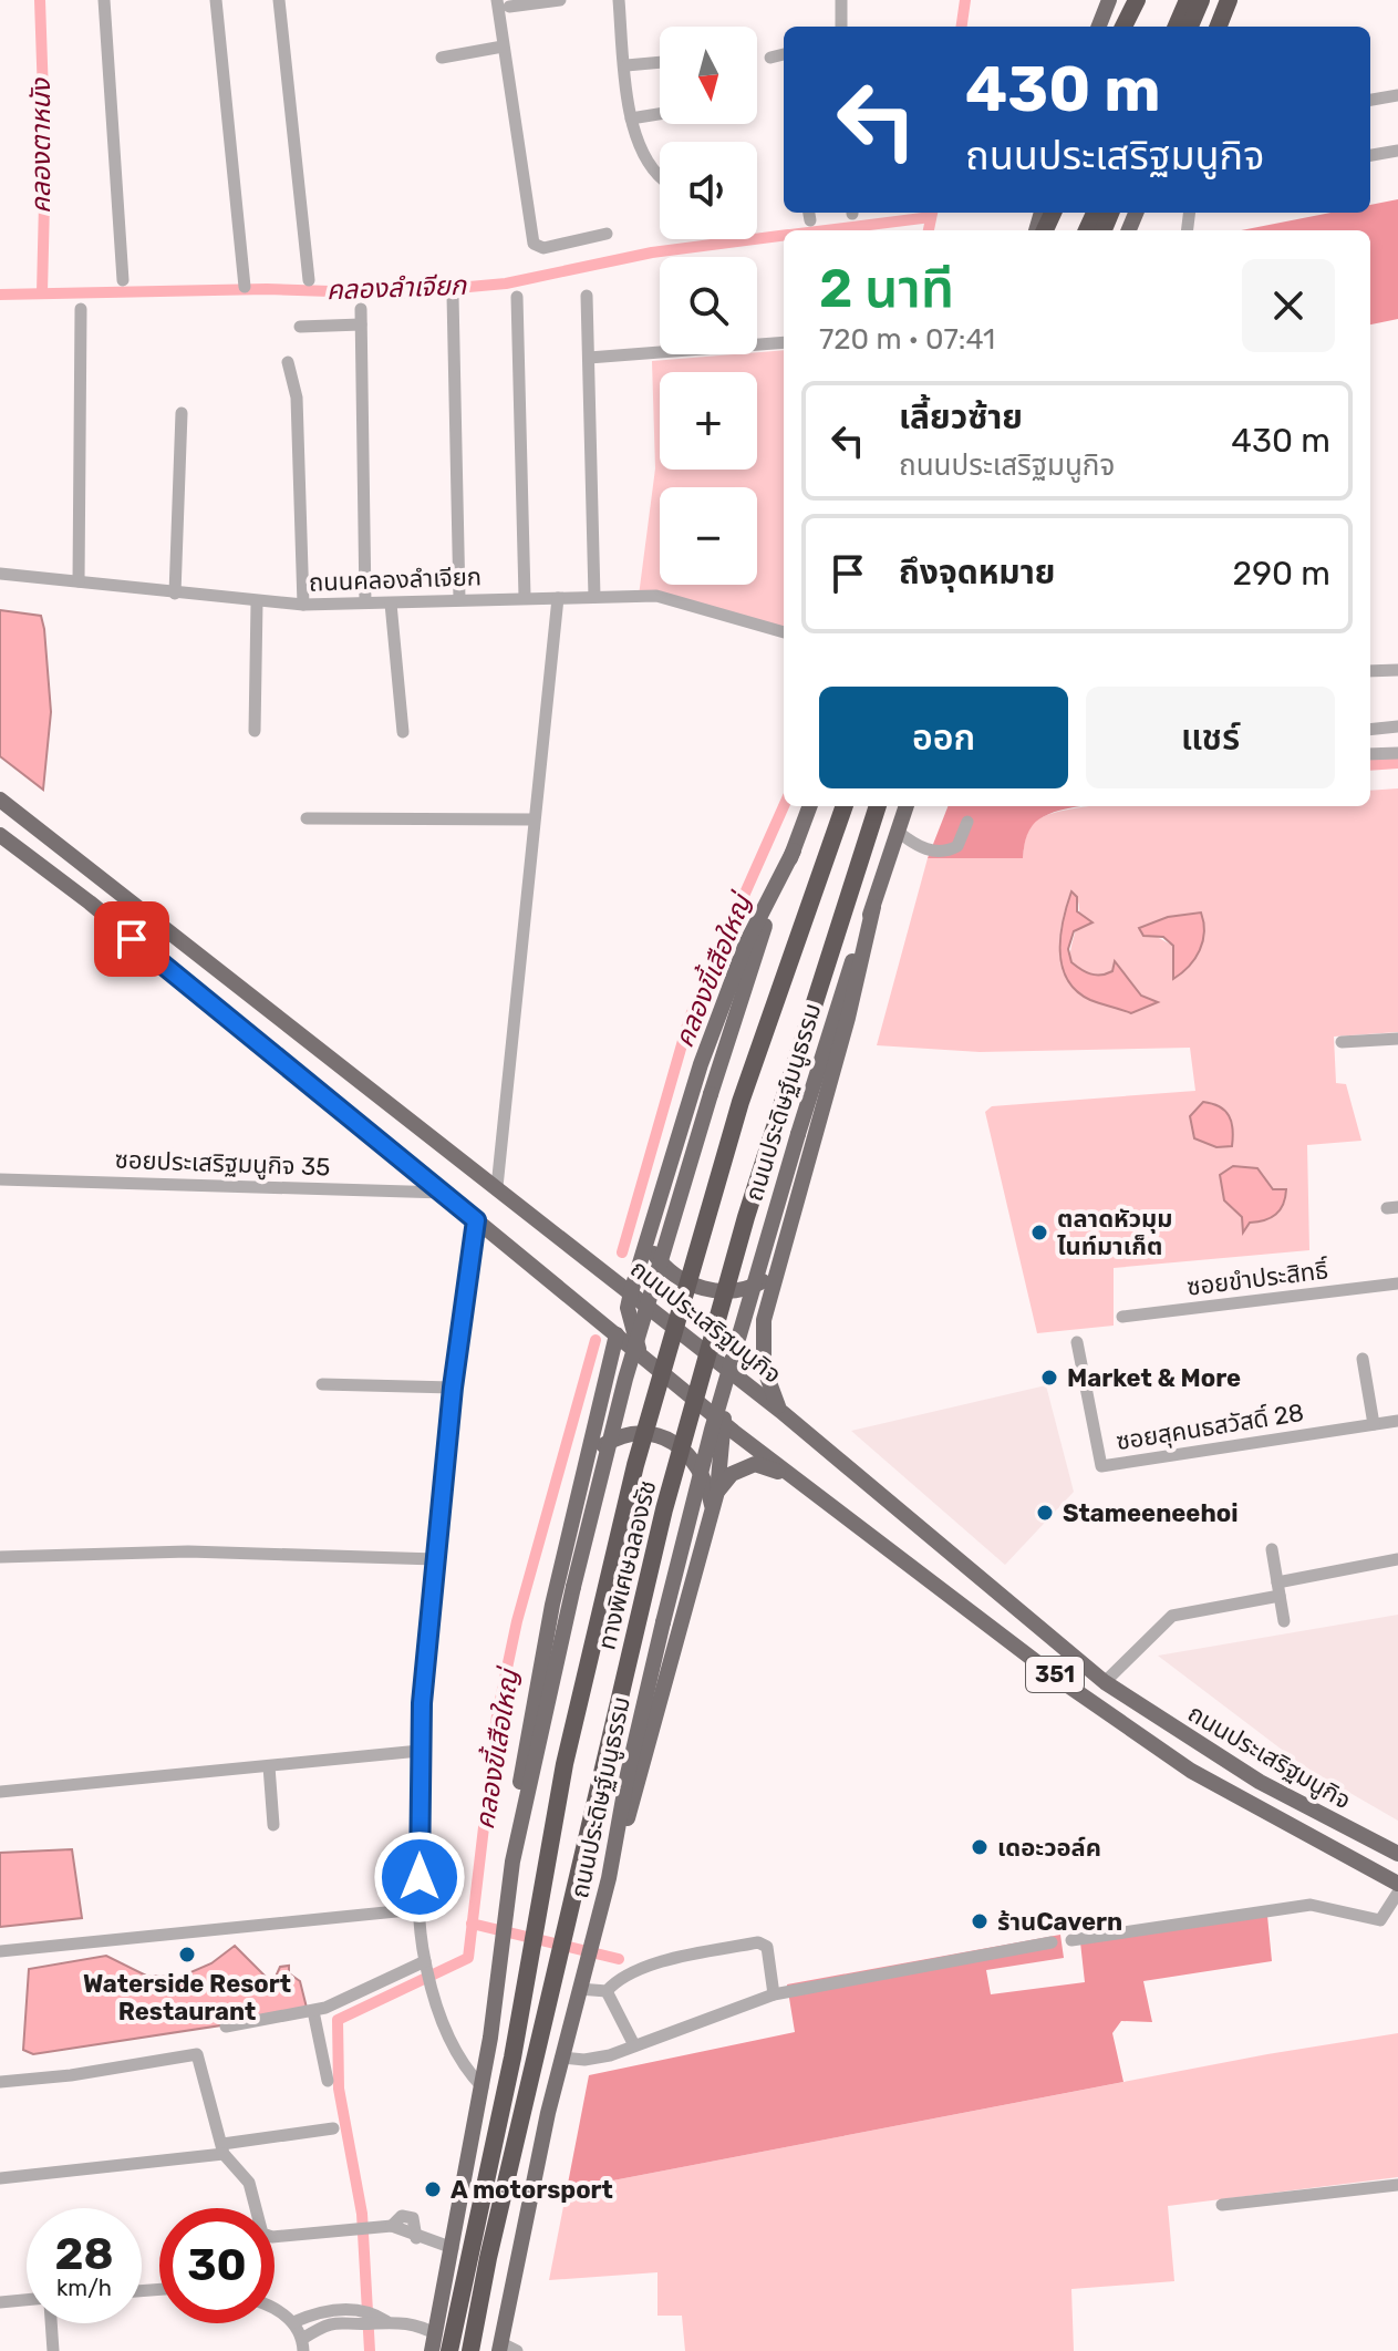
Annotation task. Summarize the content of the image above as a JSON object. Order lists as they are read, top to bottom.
{
  "streets": {
    "highway": ["ทางพิเศษฉลองรัช"],
    "main road": ["ถนนประดิษฐ์มนูธรรม", "ถนนประเสริฐมนูกิจ", "351"],
    "street": [
      "ถนนคลองลำเจียก",
      "ซอยประเสริฐมนูกิจ 35",
      "ซอยขำประสิทธิ์",
      "ซอยสุคนธสวัสดิ์ 28"
    ]
  },
  "crossings": [
    ["ซอยประเสริฐมนูกิจ 35", "ถนนประเสริฐมนูกิจ"]
  ],
  "water": ["คลองตาหนัง", "คลองลำเจียก", "คลองขี้เสือใหญ่"],
  "places": [
    "ตลาดหัวมุม ไนท์มาเก็ต",
    "Market & More",
    "Stameeneehoi",
    "เดอะวอล์ค",
    "ร้านCavern",
    "Waterside Resort Restaurant",
    "A motorsport"
  ],
  "north": "bottom",
  "page": {
    "map_buttons": ["+", "−"],
    "turn": ["430 m", "ถนนประเสริฐมนูกิจ"],
    "heading": ["2 นาที", "720 m · 07:41"],
    "list": [
      {
        "name": "เลี้ยวซ้าย",
        "note": "ถนนประเสริฐมนูกิจ",
        "value": "430 m"
      },
      {
        "name": "ถึงจุดหมาย",
        "value": "290 m"
      }
    ],
    "buttons": ["ออก", "แชร์"],
    "speed": "28 km/h",
    "limit": "30"
  }
}
